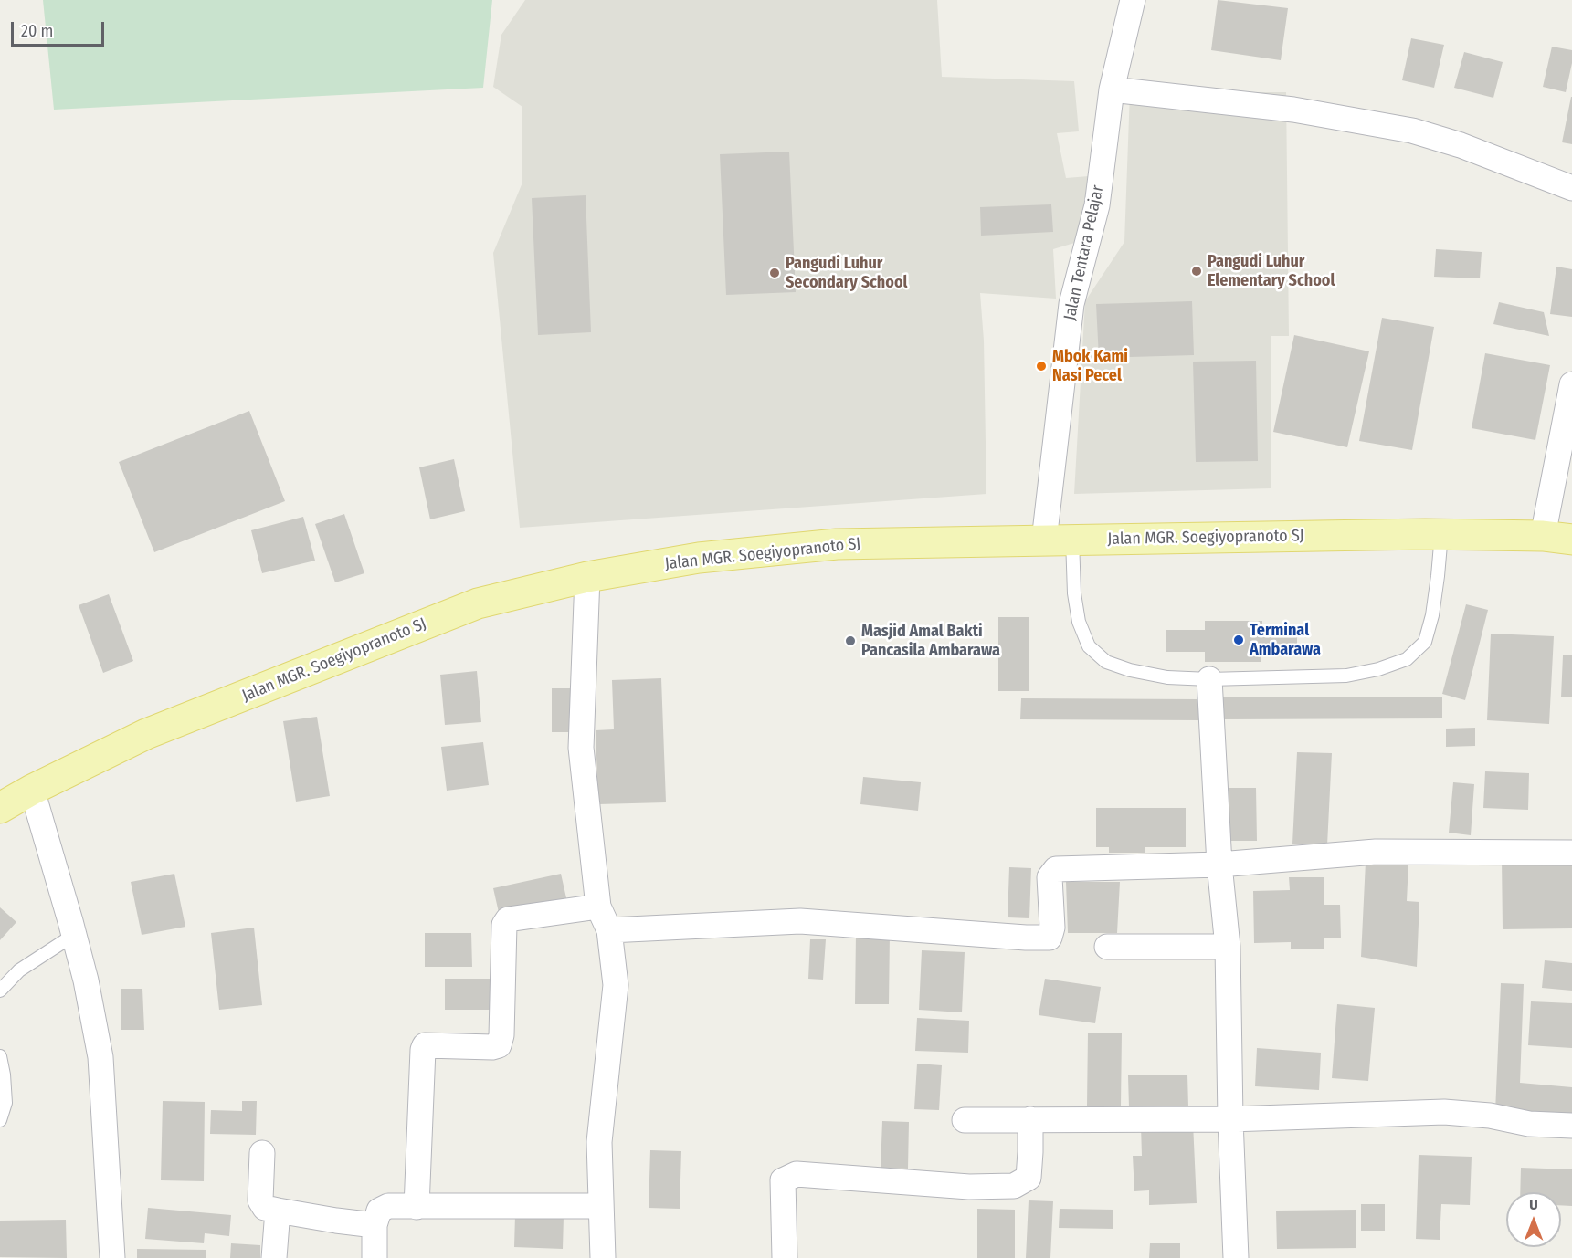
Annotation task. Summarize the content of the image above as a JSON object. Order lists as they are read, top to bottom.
{
  "streets": {
    "main road": ["Jalan MGR. Soegiyopranoto SJ"],
    "street": ["Jalan Tentara Pelajar"]
  },
  "crossings": [
    ["Jalan Tentara Pelajar", "Jalan MGR. Soegiyopranoto SJ"]
  ],
  "places": [
    "Pangudi Luhur Elementary School",
    "Pangudi Luhur Secondary School",
    "Mbok Kami Nasi Pecel",
    "Terminal Ambarawa",
    "Masjid Amal Bakti Pancasila Ambarawa"
  ],
  "scale_bar": "20 m",
  "north": "top"
}
